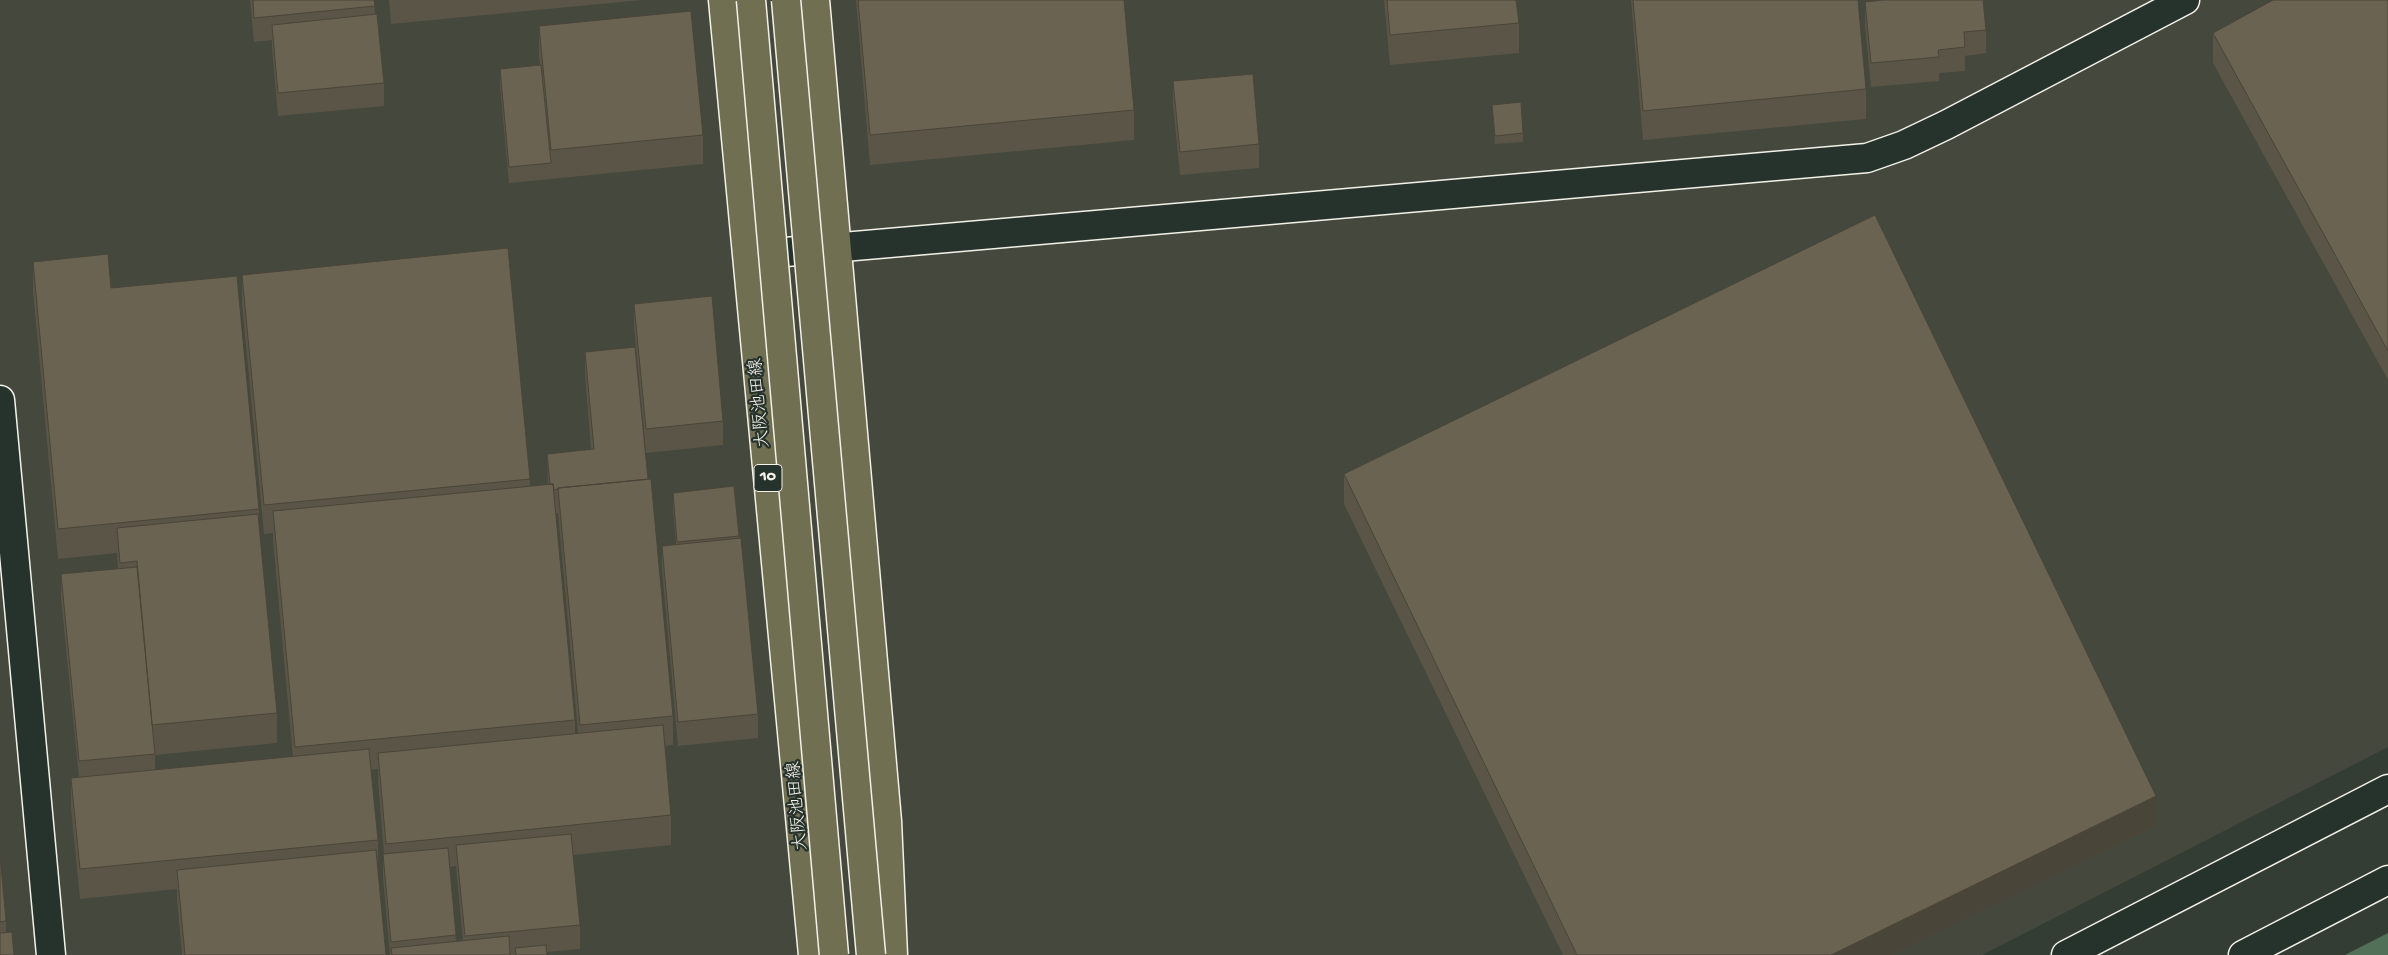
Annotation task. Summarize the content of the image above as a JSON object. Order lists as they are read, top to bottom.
{
  "streets": {
    "main road": ["大阪池田線", "10"]
  }
}
